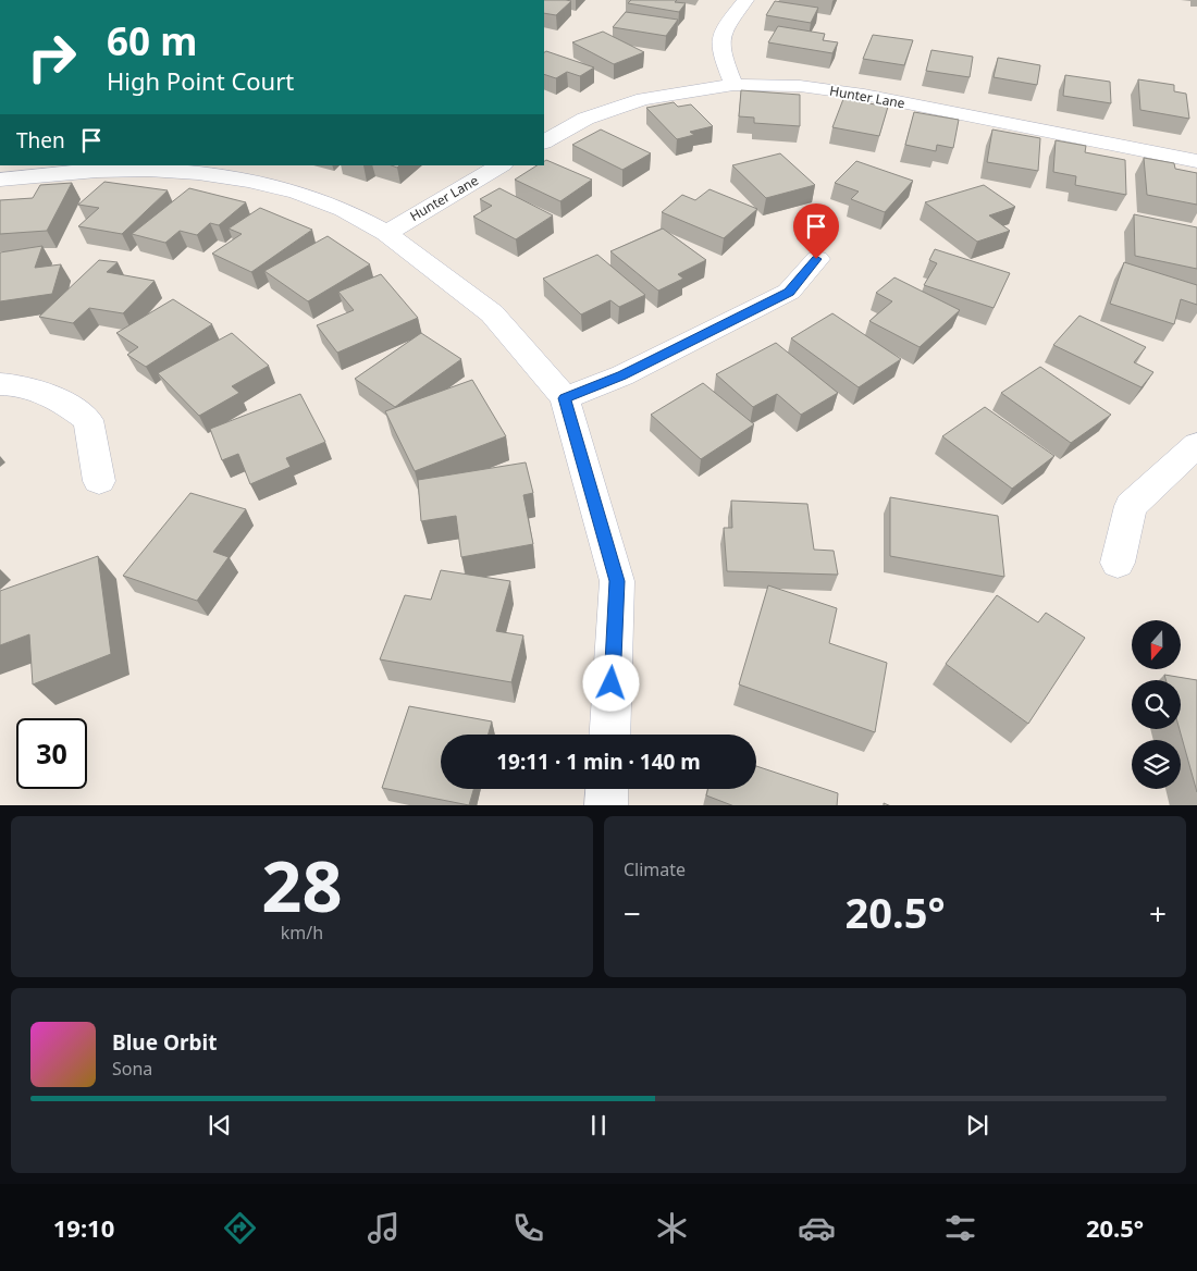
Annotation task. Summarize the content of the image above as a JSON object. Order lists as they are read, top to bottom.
{
  "streets": {
    "street": ["Hunter Lane"]
  },
  "north": "bottom",
  "page": {
    "turn": ["60 m", "High Point Court"],
    "then": "Then",
    "limit": "30",
    "trip": "19:11 · 1 min · 140 m",
    "tile": [
      ["28", "km/h"],
      "Climate"
    ],
    "heat": ["−", "20.5°", "+"],
    "song": ["Blue Orbit", "Sona"],
    "tabs": ["19:10", "20.5°"]
  }
}
